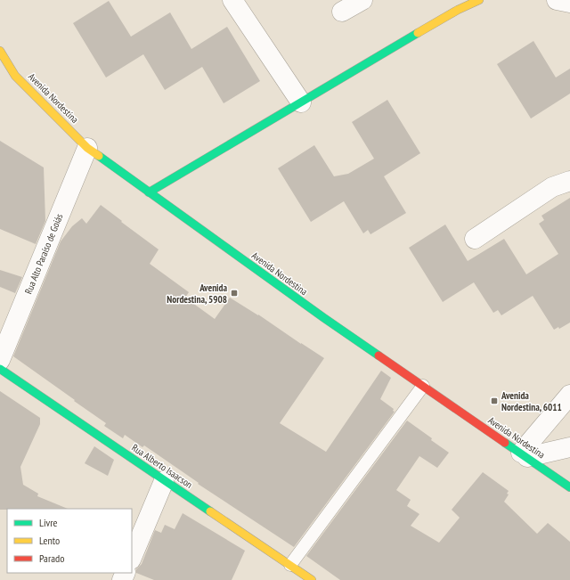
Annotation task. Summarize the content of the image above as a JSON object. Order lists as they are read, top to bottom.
{
  "streets": {
    "street": ["Avenida Nordestina", "Rua Alto Paraíso de Goiás", "Rua Alberto Isaacson"]
  },
  "crossings": [
    ["Avenida Nordestina", "Rua Alto Paraíso de Goiás"]
  ],
  "places": {
    "transit": ["Avenida Nordestina, 5908", "Avenida Nordestina, 6011"]
  },
  "legend": ["Livre", "Lento", "Parado"]
}
